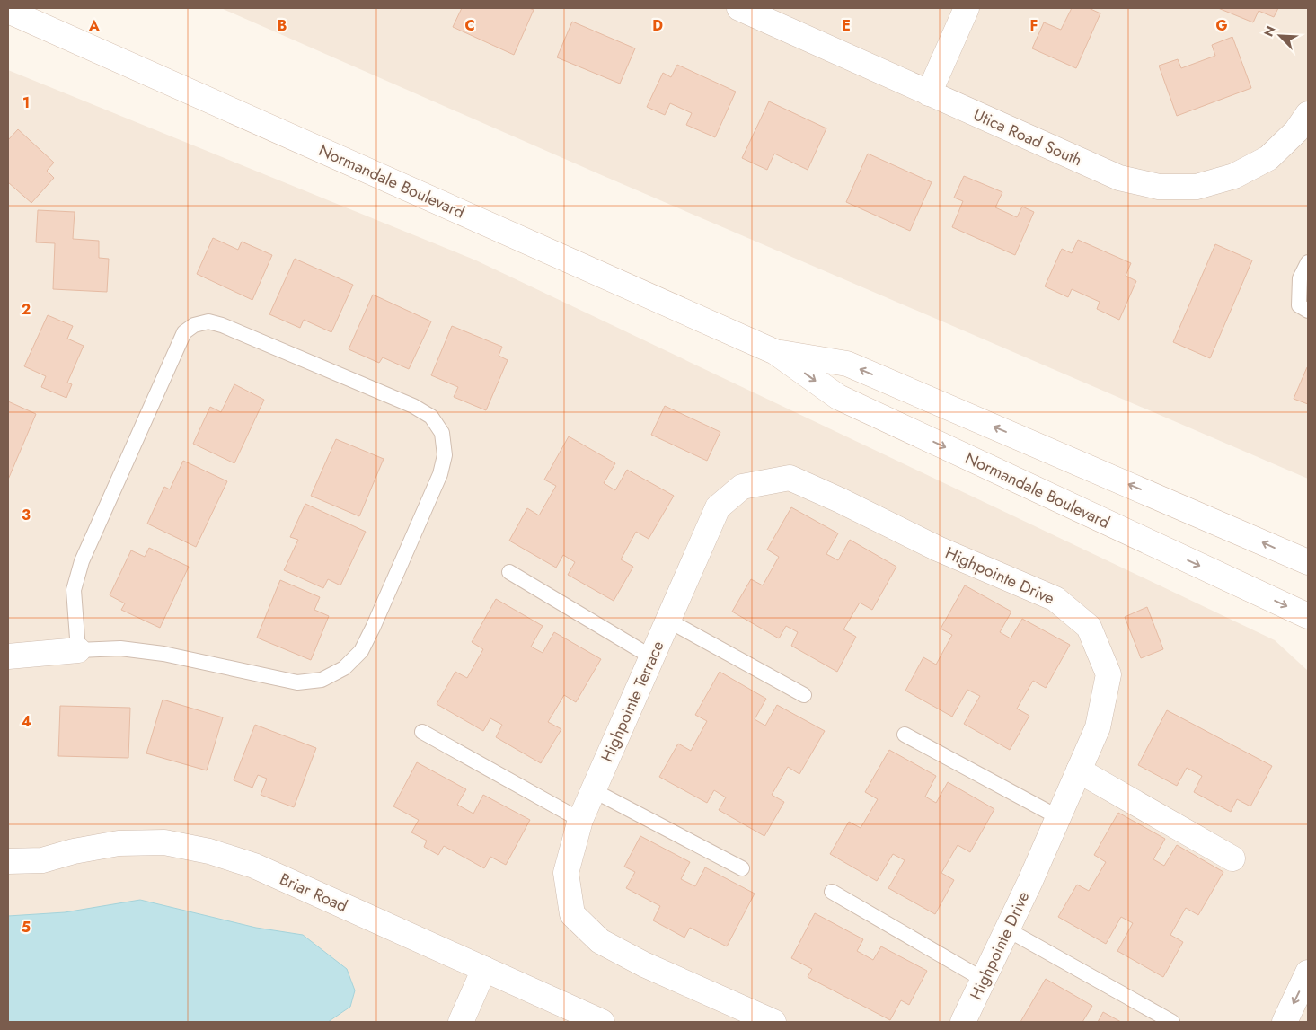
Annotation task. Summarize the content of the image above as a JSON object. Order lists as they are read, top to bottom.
{
  "streets": {
    "street": [
      "Utica Road South",
      "Normandale Boulevard",
      "Highpointe Drive",
      "Highpointe Terrace",
      "Briar Road"
    ]
  },
  "crossings": [
    ["Highpointe Drive", "Highpointe Terrace"]
  ],
  "north": "top left",
  "grid": {
    "columns": [
      "A",
      "B",
      "C",
      "D",
      "E",
      "F",
      "G"
    ],
    "rows": [
      "1",
      "2",
      "3",
      "4",
      "5"
    ]
  }
}
